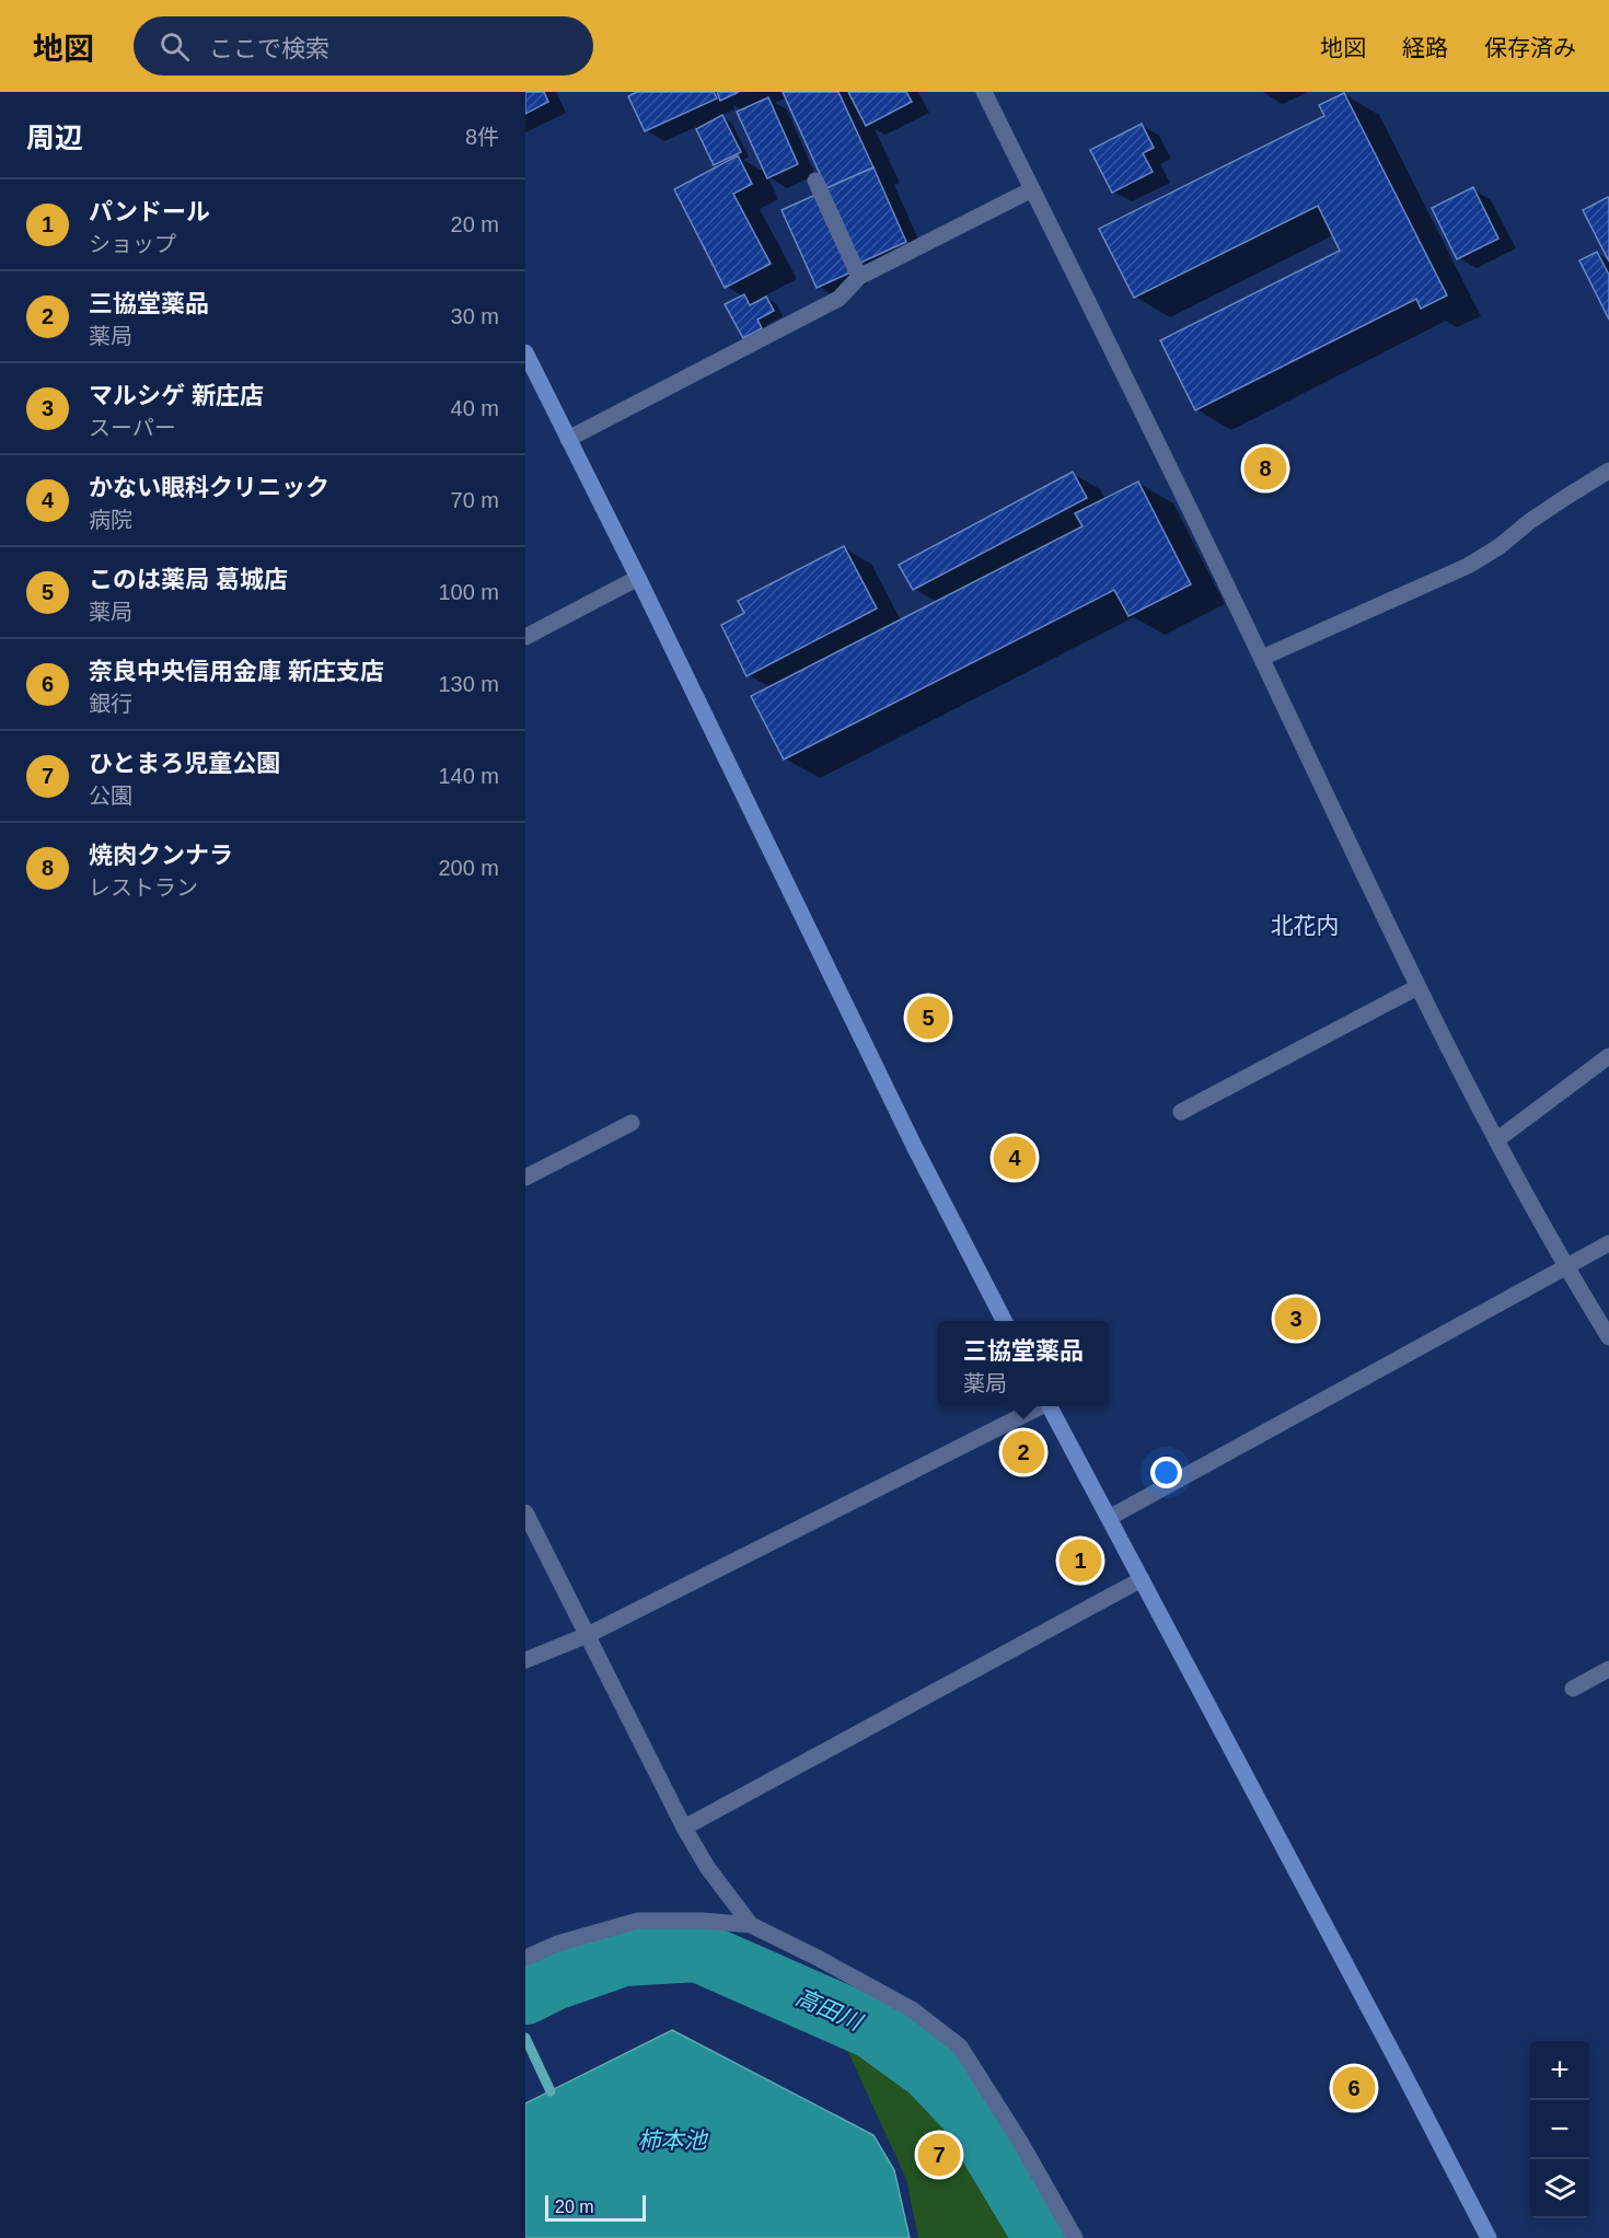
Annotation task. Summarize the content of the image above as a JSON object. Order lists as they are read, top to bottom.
{
  "districts": ["北花内"],
  "water": ["高田川", "柿本池"],
  "scale_bar": "20 m",
  "page": {
    "header": "地図",
    "search": "ここで検索",
    "nav": ["地図", "経路", "保存済み"],
    "heading": ["周辺", "8件"],
    "list": [
      {
        "mark": "1",
        "name": "パンドール",
        "note": "ショップ",
        "value": "20 m"
      },
      {
        "mark": "2",
        "name": "三協堂薬品",
        "note": "薬局",
        "value": "30 m"
      },
      {
        "mark": "3",
        "name": "マルシゲ 新庄店",
        "note": "スーパー",
        "value": "40 m"
      },
      {
        "mark": "4",
        "name": "かない眼科クリニック",
        "note": "病院",
        "value": "70 m"
      },
      {
        "mark": "5",
        "name": "このは薬局 葛城店",
        "note": "薬局",
        "value": "100 m"
      },
      {
        "mark": "6",
        "name": "奈良中央信用金庫 新庄支店",
        "note": "銀行",
        "value": "130 m"
      },
      {
        "mark": "7",
        "name": "ひとまろ児童公園",
        "note": "公園",
        "value": "140 m"
      },
      {
        "mark": "8",
        "name": "焼肉クンナラ",
        "note": "レストラン",
        "value": "200 m"
      }
    ],
    "pins": [
      "8",
      "5",
      "4",
      "3",
      "2",
      "1",
      "6",
      "7"
    ],
    "popup": ["三協堂薬品", "薬局"],
    "map_buttons": ["+", "−"],
    "scale": "20 m"
  }
}
